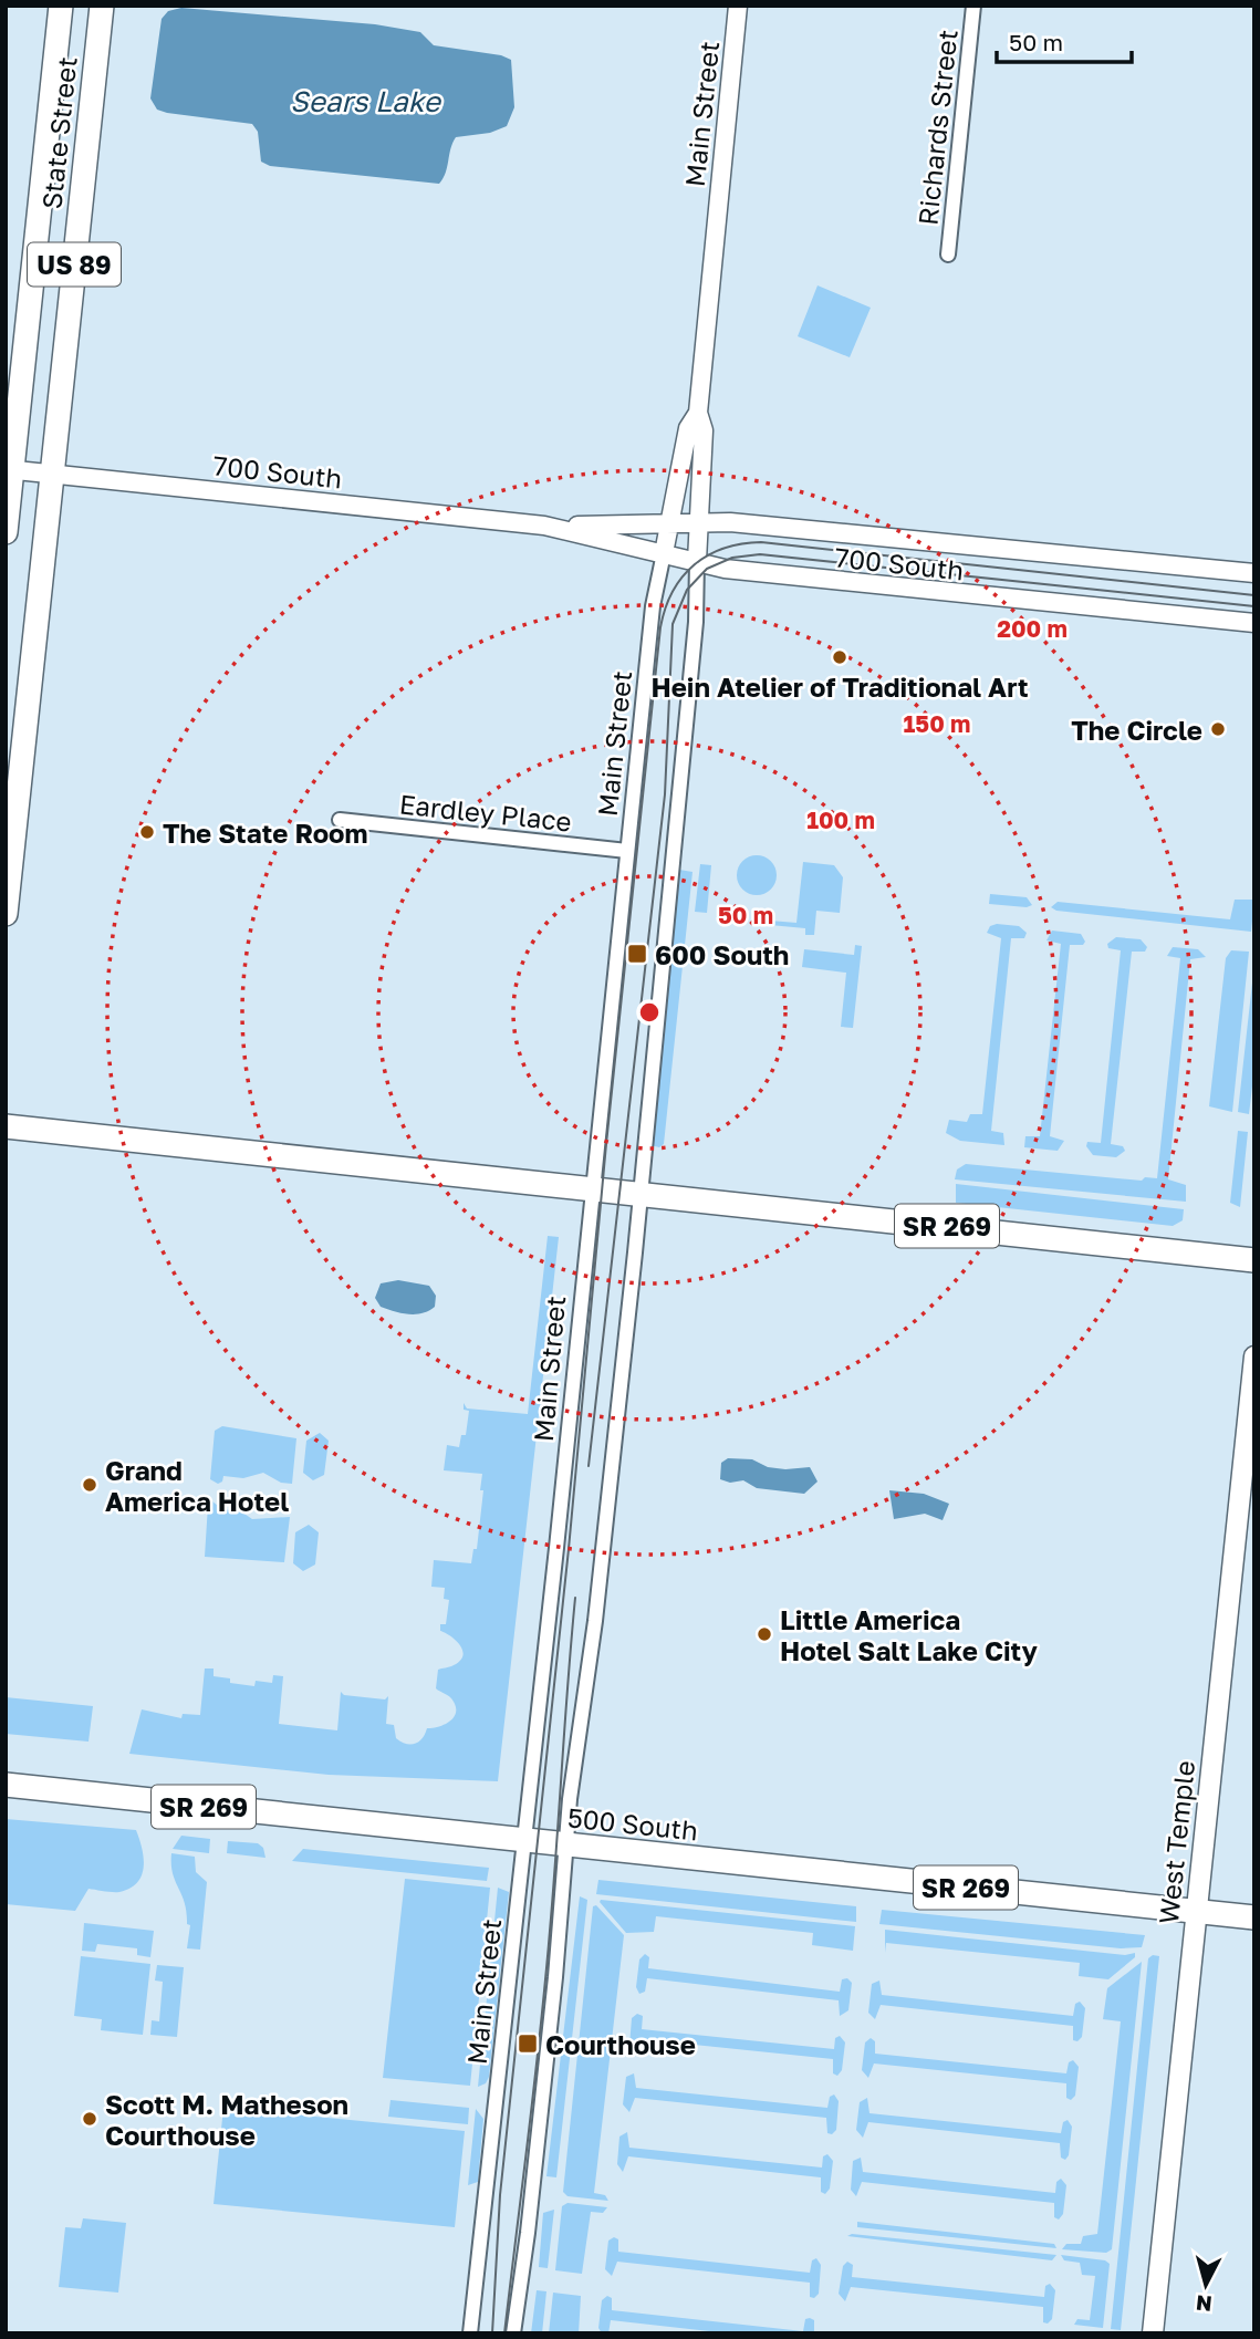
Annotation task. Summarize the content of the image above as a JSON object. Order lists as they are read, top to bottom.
{
  "streets": {
    "main road": [
      "State Street",
      "US 89",
      "SR 269",
      "500 South",
      "West Temple"
    ],
    "street": [
      "Main Street",
      "Richards Street",
      "700 South",
      "Eardley Place"
    ]
  },
  "crossings": [
    ["Main Street", "700 South"],
    ["Main Street", "Eardley Place"],
    ["Main Street", "SR 269"],
    ["Main Street", "500 South"],
    ["State Street", "700 South"],
    ["500 South", "West Temple"]
  ],
  "water": ["Sears Lake"],
  "places": {
    "other": [
      "Hein Atelier of Traditional Art",
      "The Circle",
      "The State Room",
      "Grand America Hotel",
      "Little America Hotel Salt Lake City",
      "Scott M. Matheson Courthouse"
    ],
    "transit": ["600 South", "Courthouse"]
  },
  "scale_bar": "50 m",
  "north": "bottom",
  "rings": [
    "200 m",
    "150 m",
    "100 m",
    "50 m"
  ]
}
